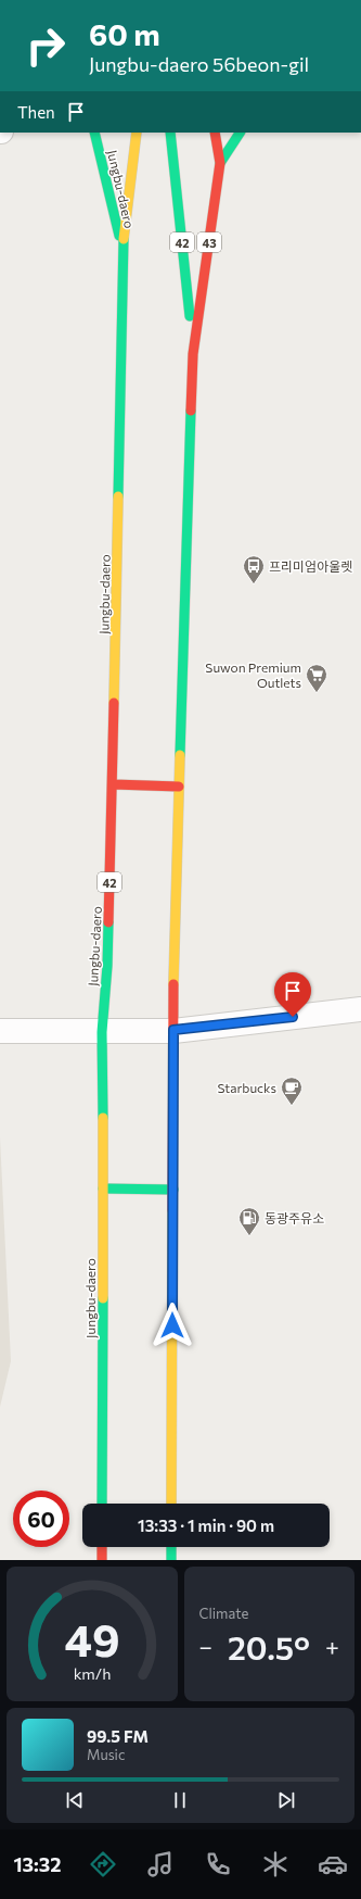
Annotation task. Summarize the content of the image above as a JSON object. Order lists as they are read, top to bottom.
{
  "streets": {
    "main road": ["Jungbu-daero", "42", "43"]
  },
  "crossings": [
    ["42", "43"]
  ],
  "places": {
    "bus stop": ["프리미엄아울렛"],
    "supermarket": ["Suwon Premium Outlets"],
    "cafe": ["Starbucks"],
    "fuel station": ["동광주유소"]
  },
  "page": {
    "turn": ["60 m", "Jungbu-daero 56beon-gil"],
    "then": "Then",
    "limit": "60",
    "trip": "13:33 · 1 min · 90 m",
    "tile": "Climate",
    "heat": ["−", "20.5°", "+"],
    "song": ["99.5 FM", "Music"],
    "tabs": "13:32",
    "gauge": ["49", "km/h"]
  }
}
